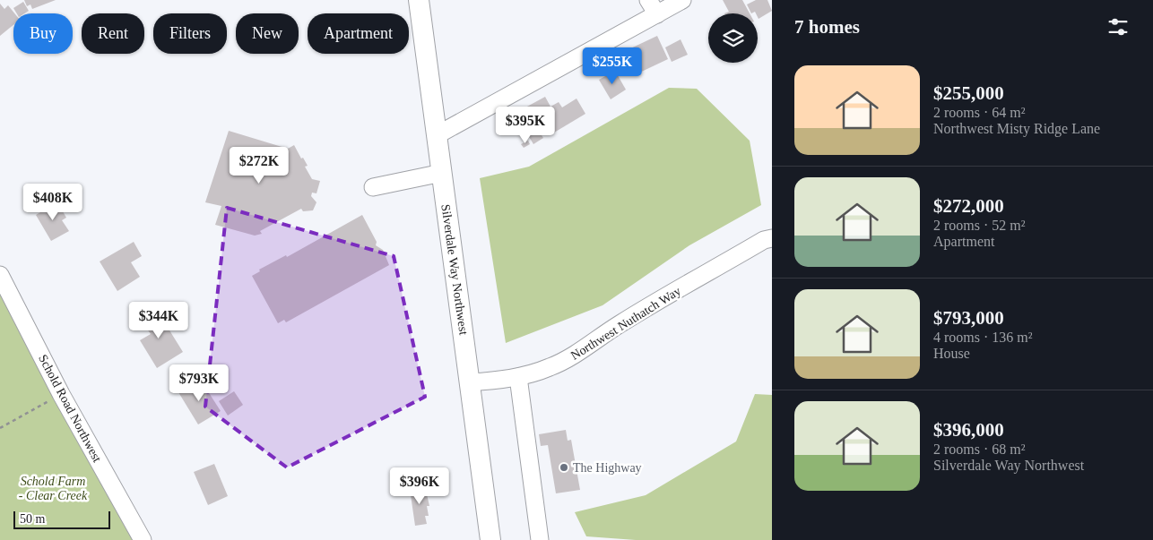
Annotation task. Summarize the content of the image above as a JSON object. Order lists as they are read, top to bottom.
{
  "streets": {
    "main road": ["Silverdale Way Northwest"],
    "street": ["Northwest Nuthatch Way", "Schold Road Northwest"]
  },
  "crossings": [
    ["Silverdale Way Northwest", "Northwest Nuthatch Way"]
  ],
  "parks": ["Schold Farm - Clear Creek"],
  "places": ["The Highway"],
  "scale_bar": "50 m",
  "page": {
    "heading": "7 homes",
    "chip": [
      "Buy",
      "Rent",
      "Filters",
      "New",
      "Apartment"
    ],
    "price": [
      "$255K",
      "$395K",
      "$272K",
      "$408K",
      "$344K",
      "$793K",
      "$396K"
    ],
    "list": [
      {
        "name": "$255,000",
        "note": "2 rooms · 64 m² · Northwest Misty Ridge Lane"
      },
      {
        "name": "$272,000",
        "note": "2 rooms · 52 m² · Apartment"
      },
      {
        "name": "$793,000",
        "note": "4 rooms · 136 m² · House"
      },
      {
        "name": "$396,000",
        "note": "2 rooms · 68 m² · Silverdale Way Northwest"
      }
    ],
    "scale": "50 m"
  }
}
